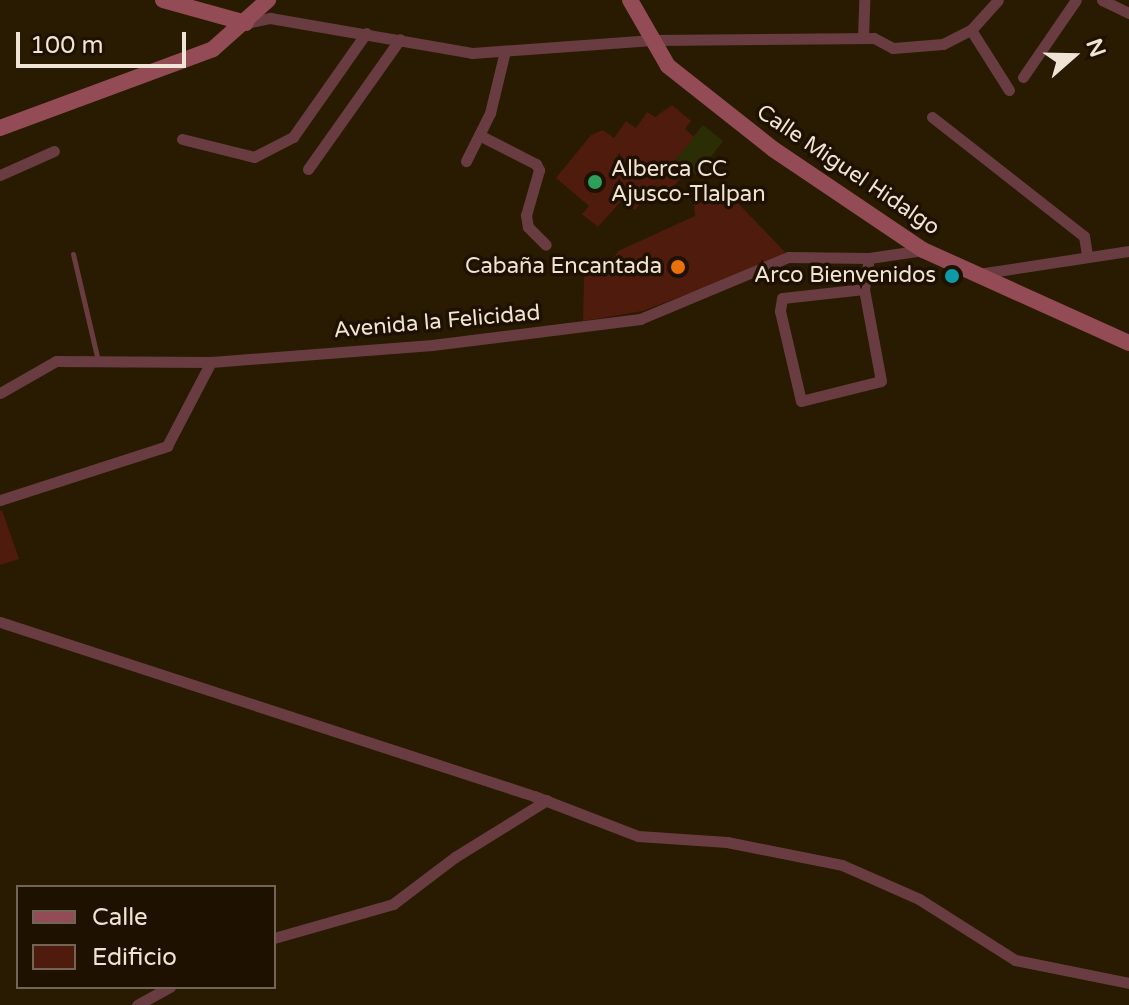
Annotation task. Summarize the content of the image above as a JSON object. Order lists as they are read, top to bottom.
{
  "streets": {
    "main road": ["Calle Miguel Hidalgo"],
    "street": ["Avenida la Felicidad"]
  },
  "crossings": [
    ["Calle Miguel Hidalgo", "Avenida la Felicidad"]
  ],
  "places": ["Alberca CC Ajusco-Tlalpan", "Cabaña Encantada", "Arco Bienvenidos"],
  "legend": ["Calle", "Edificio"],
  "scale_bar": "100 m",
  "north": "right"
}
